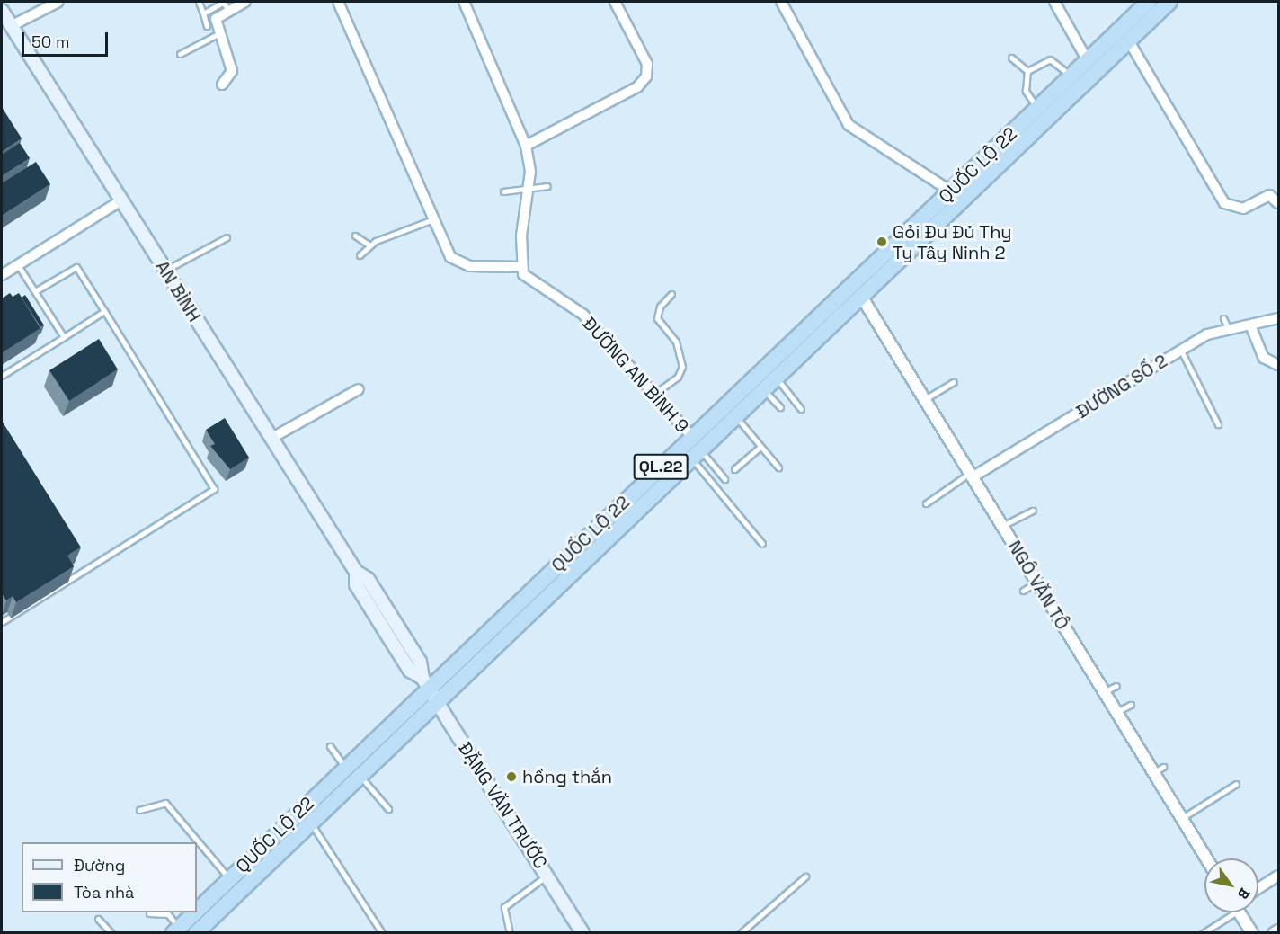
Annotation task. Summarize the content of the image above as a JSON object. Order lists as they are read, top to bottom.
{
  "streets": {
    "highway": ["QUỐC LỘ 22", "QL.22"],
    "main road": ["AN BÌNH", "ĐẶNG VĂN TRƯỚC"],
    "street": ["ĐƯỜNG AN BÌNH 9", "ĐƯỜNG SỐ 2", "NGÔ VĂN TÔ"]
  },
  "crossings": [
    ["QUỐC LỘ 22", "AN BÌNH"],
    ["QUỐC LỘ 22", "ĐƯỜNG AN BÌNH 9"],
    ["QUỐC LỘ 22", "NGÔ VĂN TÔ"],
    ["QUỐC LỘ 22", "ĐẶNG VĂN TRƯỚC"],
    ["AN BÌNH", "ĐẶNG VĂN TRƯỚC"],
    ["ĐƯỜNG SỐ 2", "NGÔ VĂN TÔ"]
  ],
  "places": ["Gỏi Đu Đủ Thy Ty Tây Ninh 2", "hồng thắn"],
  "legend": ["Đường", "Tòa nhà"],
  "scale_bar": "50 m",
  "north": "bottom right"
}
